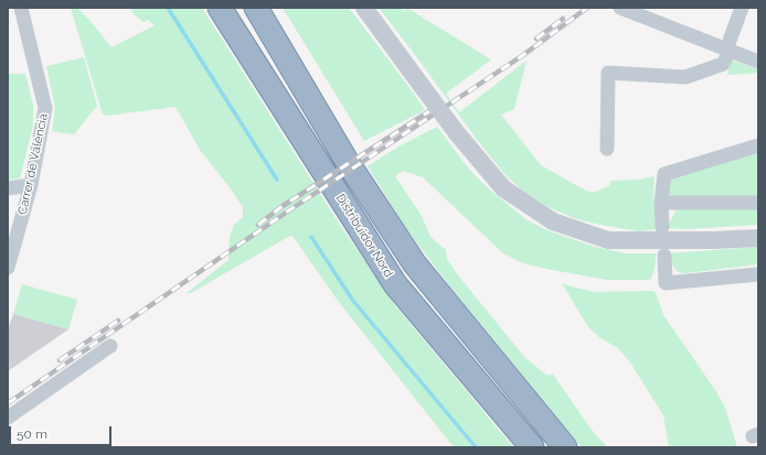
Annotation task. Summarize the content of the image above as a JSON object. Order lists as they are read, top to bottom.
{
  "streets": {
    "highway": ["Distribuïdor Nord"],
    "street": ["Carrer de València"]
  },
  "scale_bar": "50 m"
}
